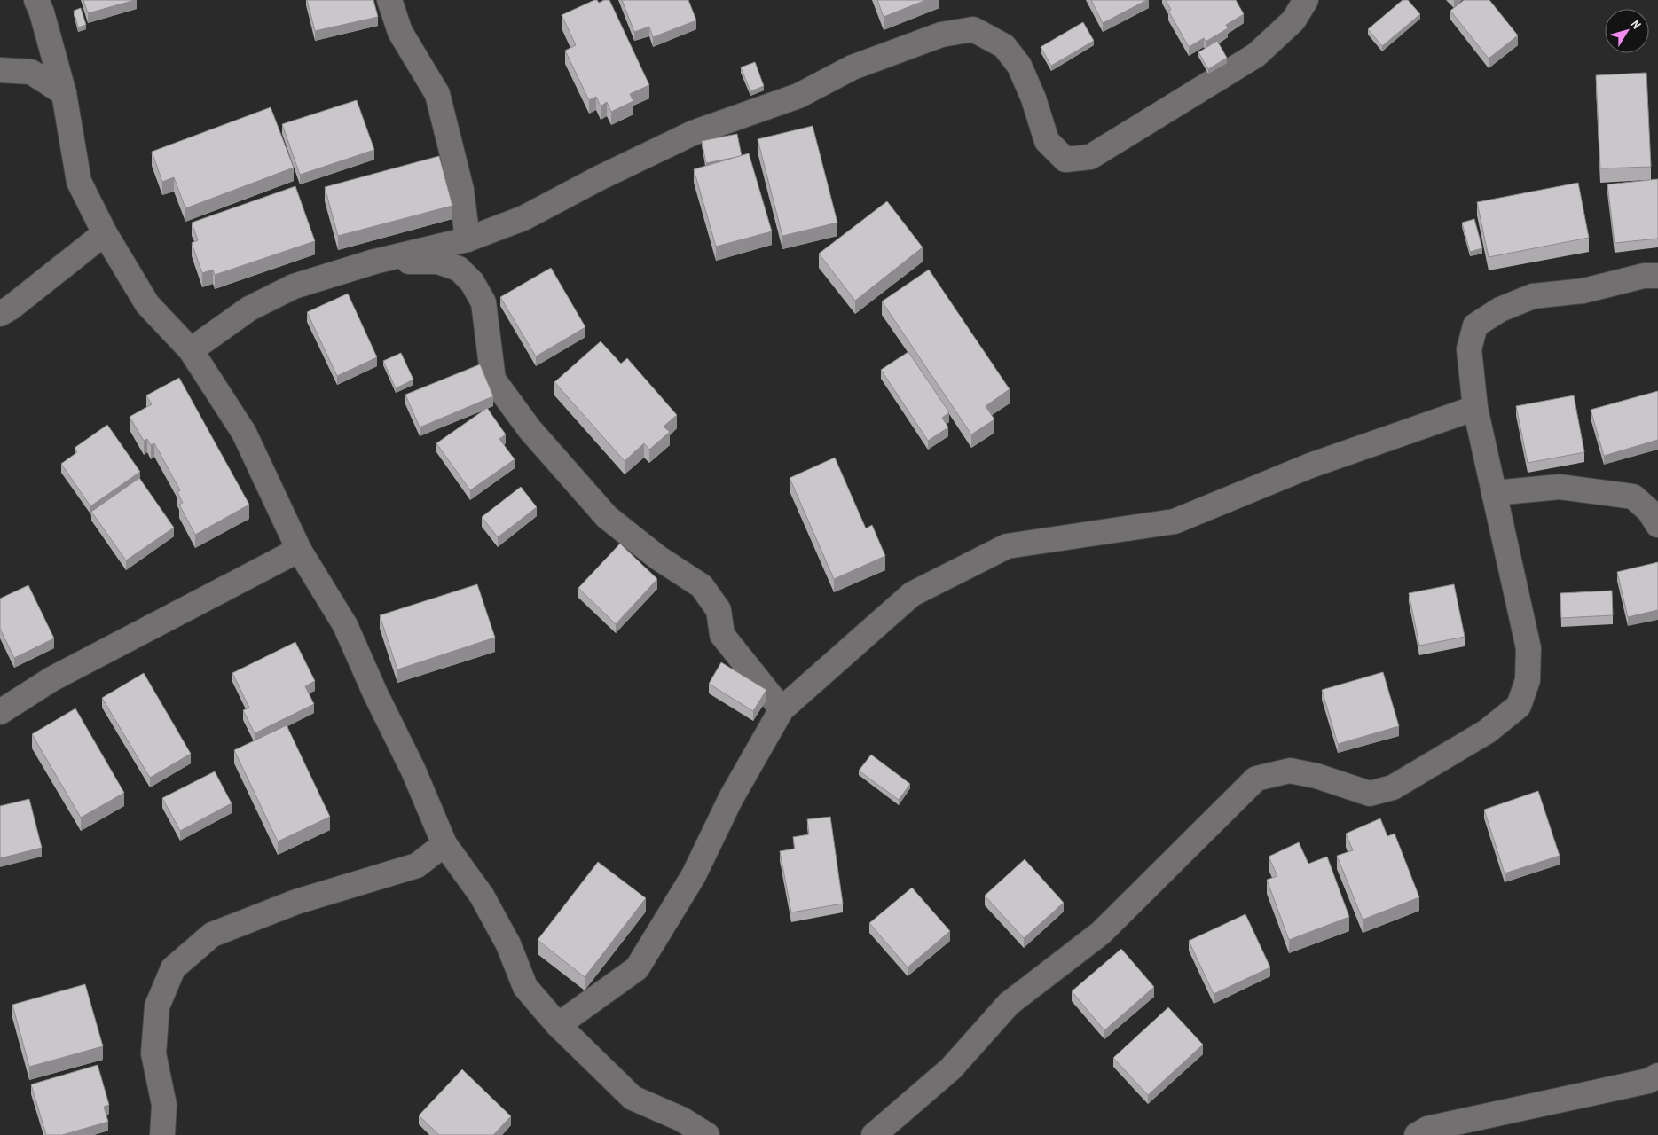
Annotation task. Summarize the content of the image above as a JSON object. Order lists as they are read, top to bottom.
{
  "north": "top right"
}
